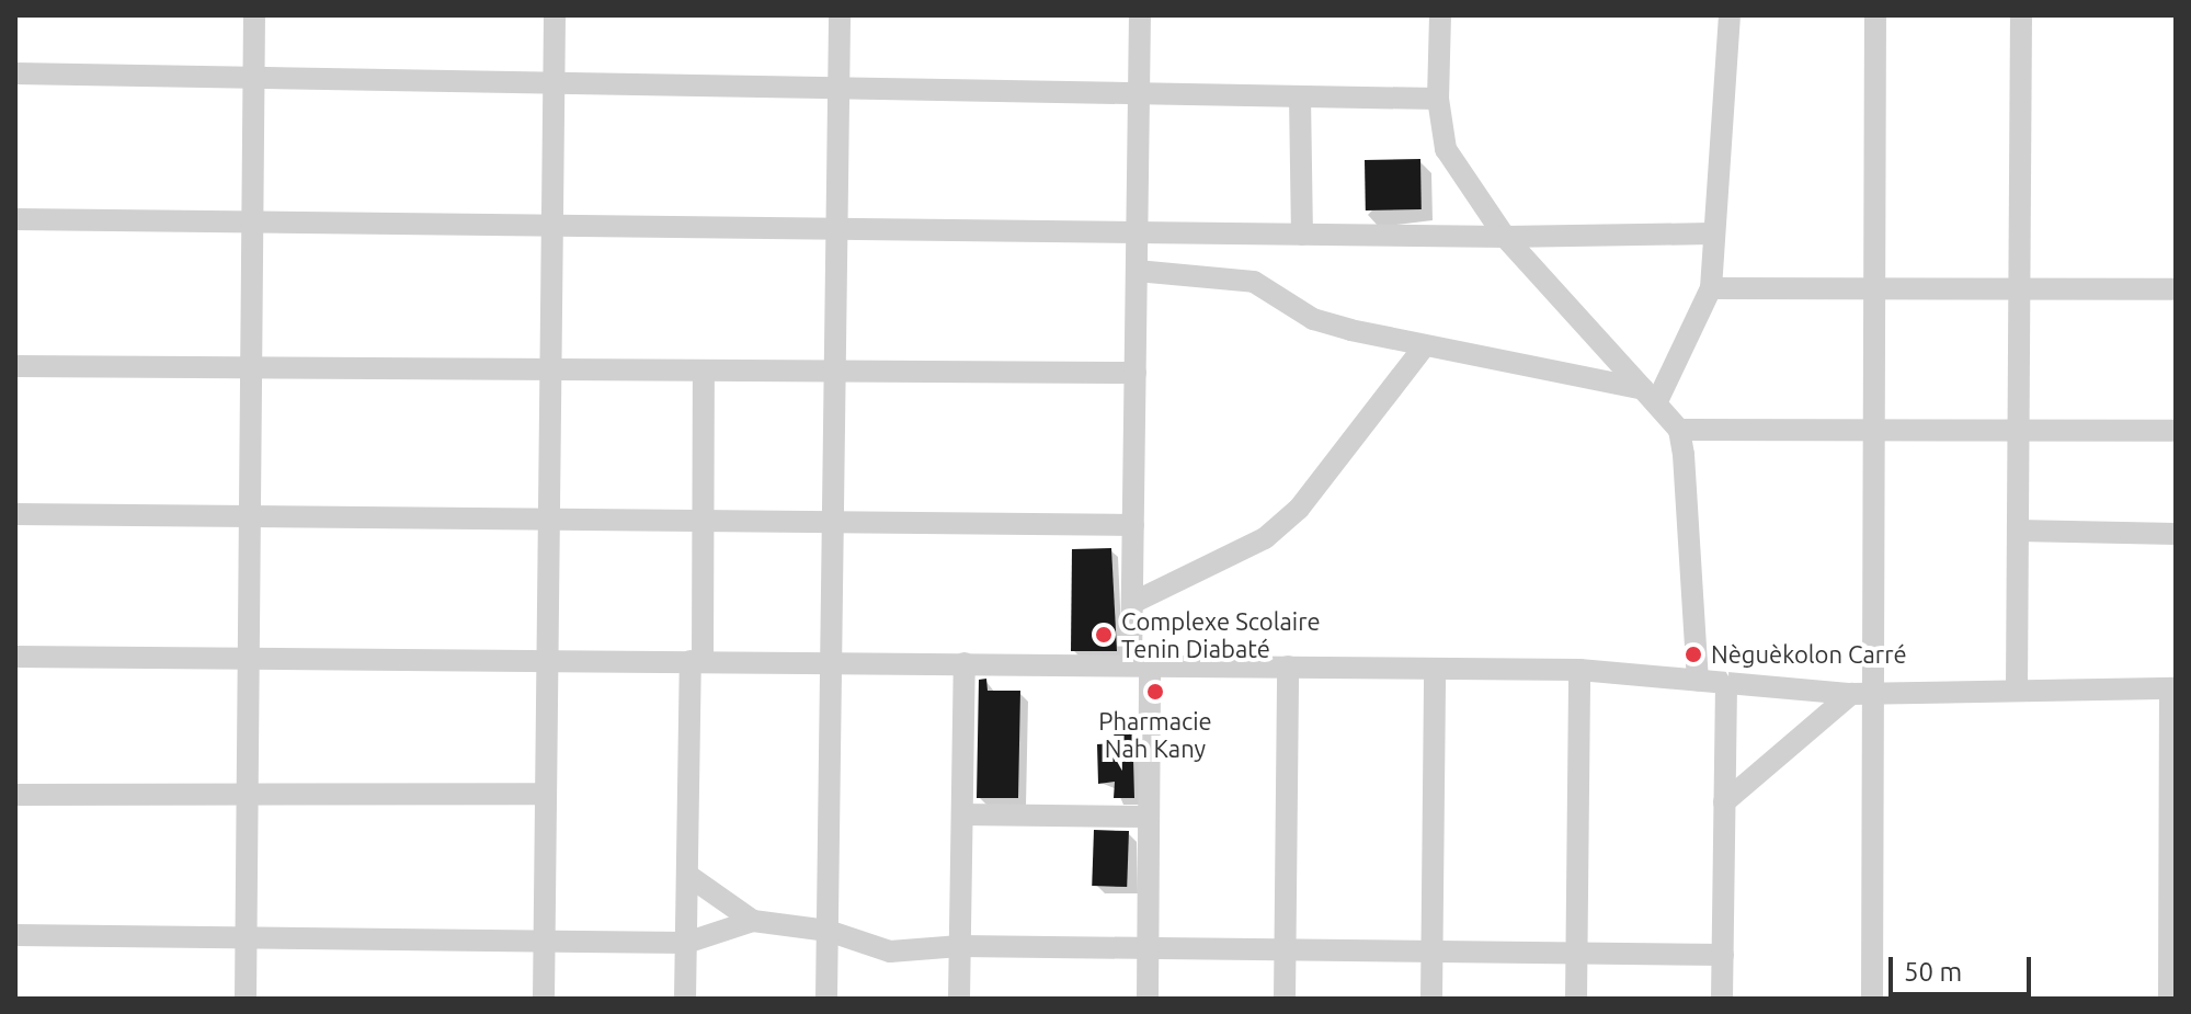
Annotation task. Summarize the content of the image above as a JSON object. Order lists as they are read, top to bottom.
{
  "places": ["Complexe Scolaire Tenin Diabaté", "Nèguèkolon Carré", "Pharmacie Nah Kany"],
  "scale_bar": "50 m"
}
